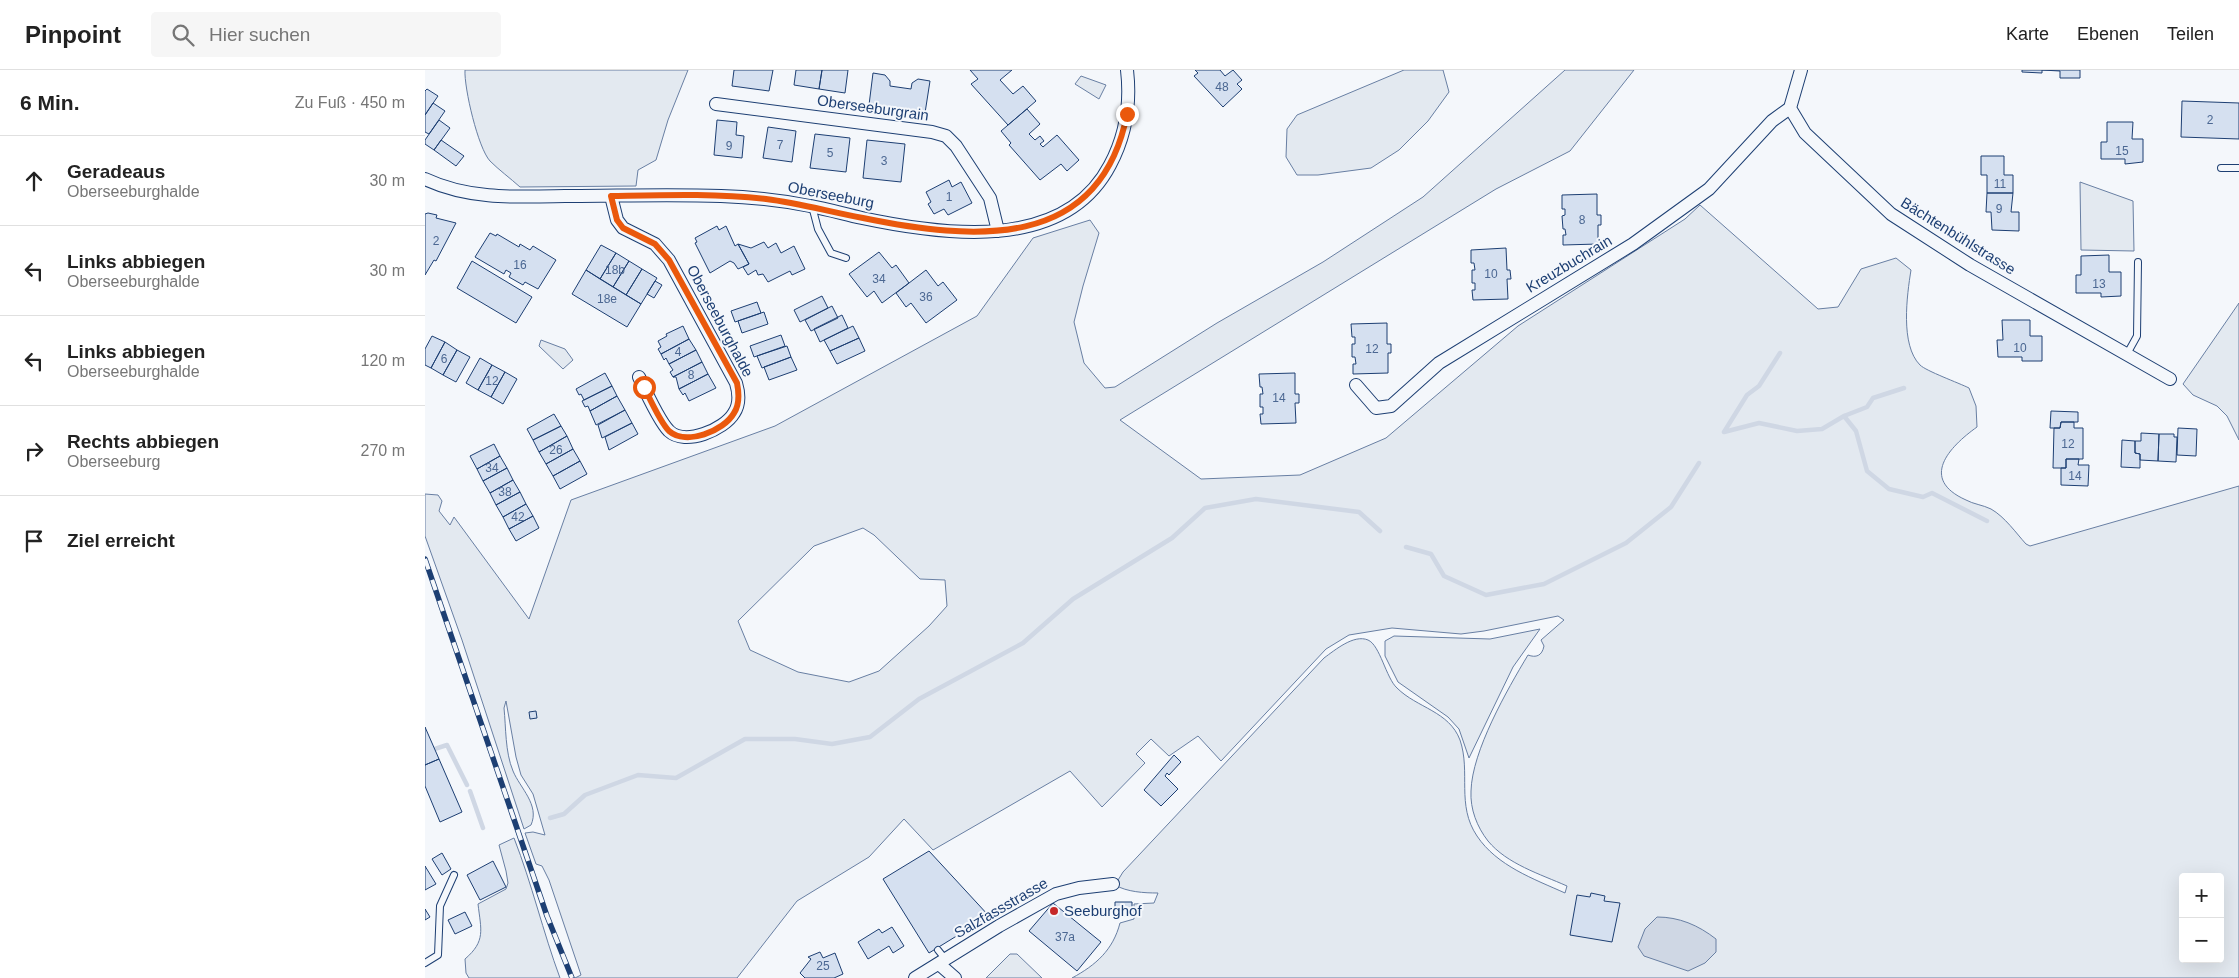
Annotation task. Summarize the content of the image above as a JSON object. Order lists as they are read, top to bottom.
{
  "streets": {
    "street": [
      "Oberseeburgrain",
      "Oberseeburg",
      "Bächtenbühlstrasse",
      "Kreuzbuchrain",
      "Oberseeburghalde",
      "Salzfassstrasse"
    ]
  },
  "crossings": [
    ["Oberseeburgrain", "Oberseeburg"],
    ["Oberseeburg", "Oberseeburghalde"],
    ["Bächtenbühlstrasse", "Kreuzbuchrain"]
  ],
  "places": ["Seeburghof"],
  "house_numbers": [
    "48",
    "2",
    "7",
    "9",
    "15",
    "5",
    "3",
    "11",
    "1",
    "9",
    "8",
    "2",
    "16",
    "18b",
    "10",
    "34",
    "13",
    "36",
    "18e",
    "10",
    "12",
    "4",
    "6",
    "8",
    "12",
    "14",
    "12",
    "26",
    "34",
    "14",
    "38",
    "42",
    "37a",
    "25"
  ],
  "page": {
    "header": "Pinpoint",
    "search": "Hier suchen",
    "nav": ["Karte", "Ebenen", "Teilen"],
    "heading": ["6 Min.", "Zu Fuß · 450 m"],
    "list": [
      ["Geradeaus", "Oberseeburghalde", "30 m"],
      ["Links abbiegen", "Oberseeburghalde", "30 m"],
      ["Links abbiegen", "Oberseeburghalde", "120 m"],
      ["Rechts abbiegen", "Oberseeburg", "270 m"],
      "Ziel erreicht"
    ],
    "map_buttons": ["+", "−"]
  }
}
